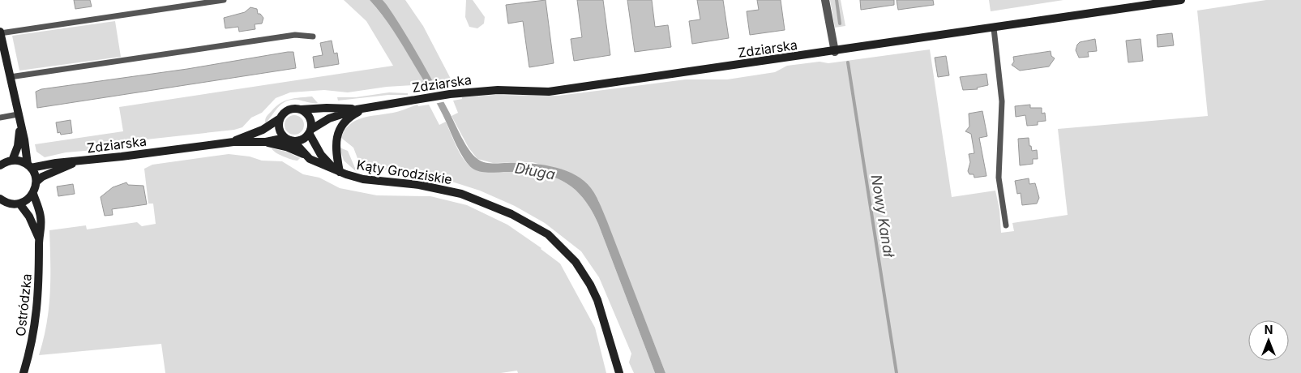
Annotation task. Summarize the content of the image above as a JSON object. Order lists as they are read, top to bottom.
{
  "streets": {
    "street": ["Zdziarska", "Kąty Grodziskie", "Ostródzka"]
  },
  "crossings": [
    ["Zdziarska", "Kąty Grodziskie"]
  ],
  "water": ["Długa", "Nowy Kanał"],
  "north": "top"
}
